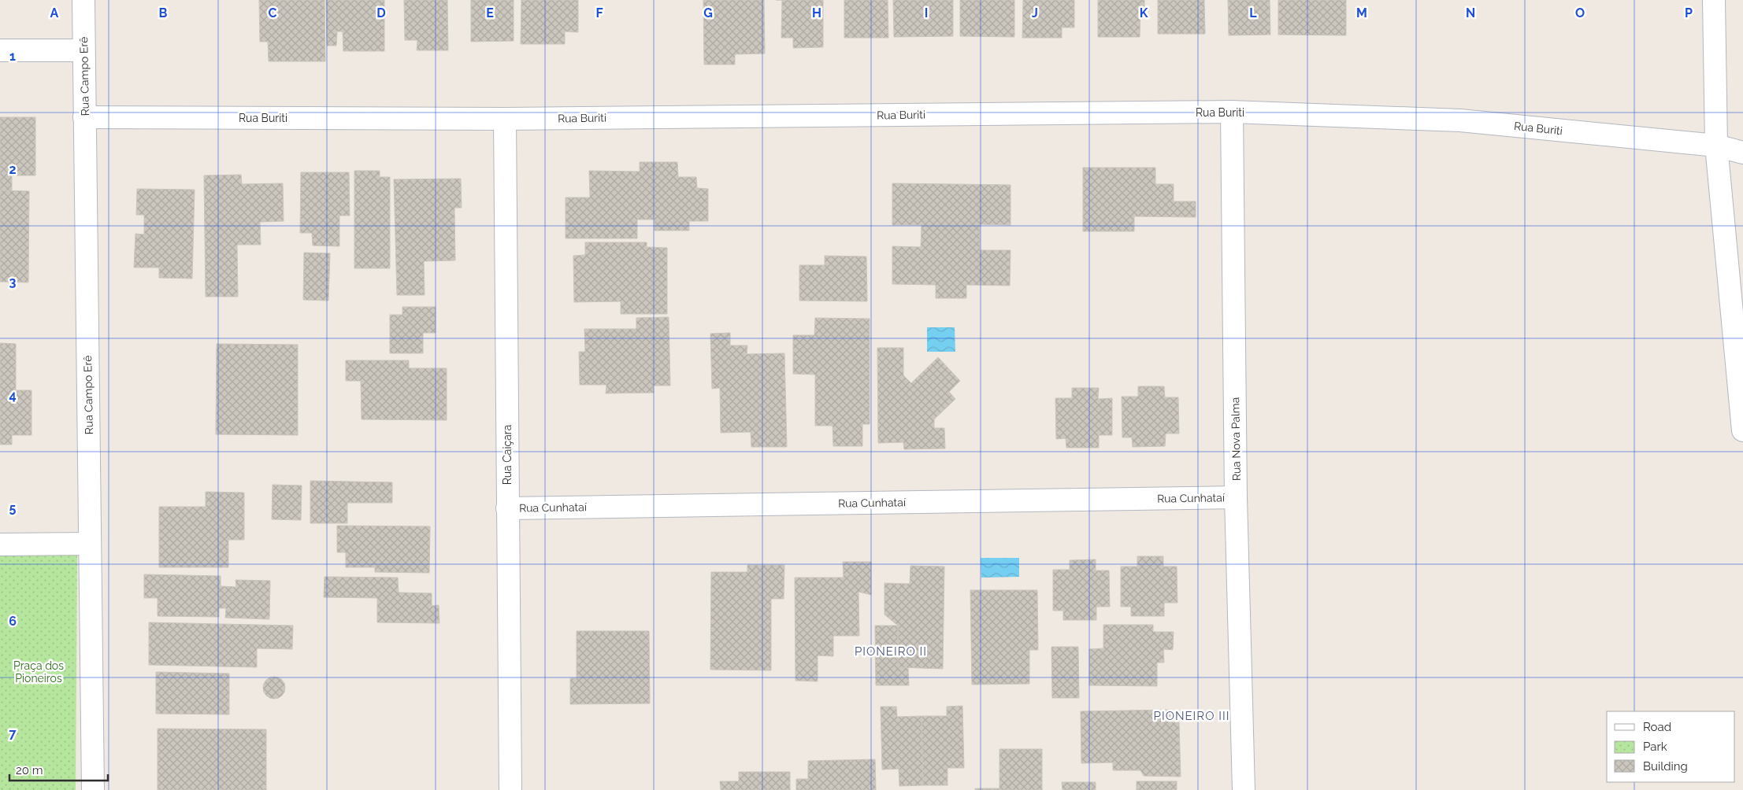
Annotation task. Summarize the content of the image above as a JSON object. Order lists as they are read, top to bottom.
{
  "streets": {
    "street": [
      "Rua Campo Erê",
      "Rua Buriti",
      "Rua Nova Palma",
      "Rua Caiçara",
      "Rua Cunhataí"
    ]
  },
  "crossings": [
    ["Rua Campo Erê", "Rua Buriti"],
    ["Rua Buriti", "Rua Nova Palma"],
    ["Rua Buriti", "Rua Caiçara"],
    ["Rua Nova Palma", "Rua Cunhataí"],
    ["Rua Caiçara", "Rua Cunhataí"]
  ],
  "districts": ["PIONEIRO II", "PIONEIRO III"],
  "parks": ["Praça dos Pioneiros"],
  "legend": ["Road", "Park", "Building"],
  "scale_bar": "20 m",
  "grid": {
    "columns": [
      "A",
      "B",
      "C",
      "D",
      "E",
      "F",
      "G",
      "H",
      "I",
      "J",
      "K",
      "L",
      "M",
      "N",
      "O",
      "P"
    ],
    "rows": [
      "1",
      "2",
      "3",
      "4",
      "5",
      "6",
      "7"
    ]
  }
}
